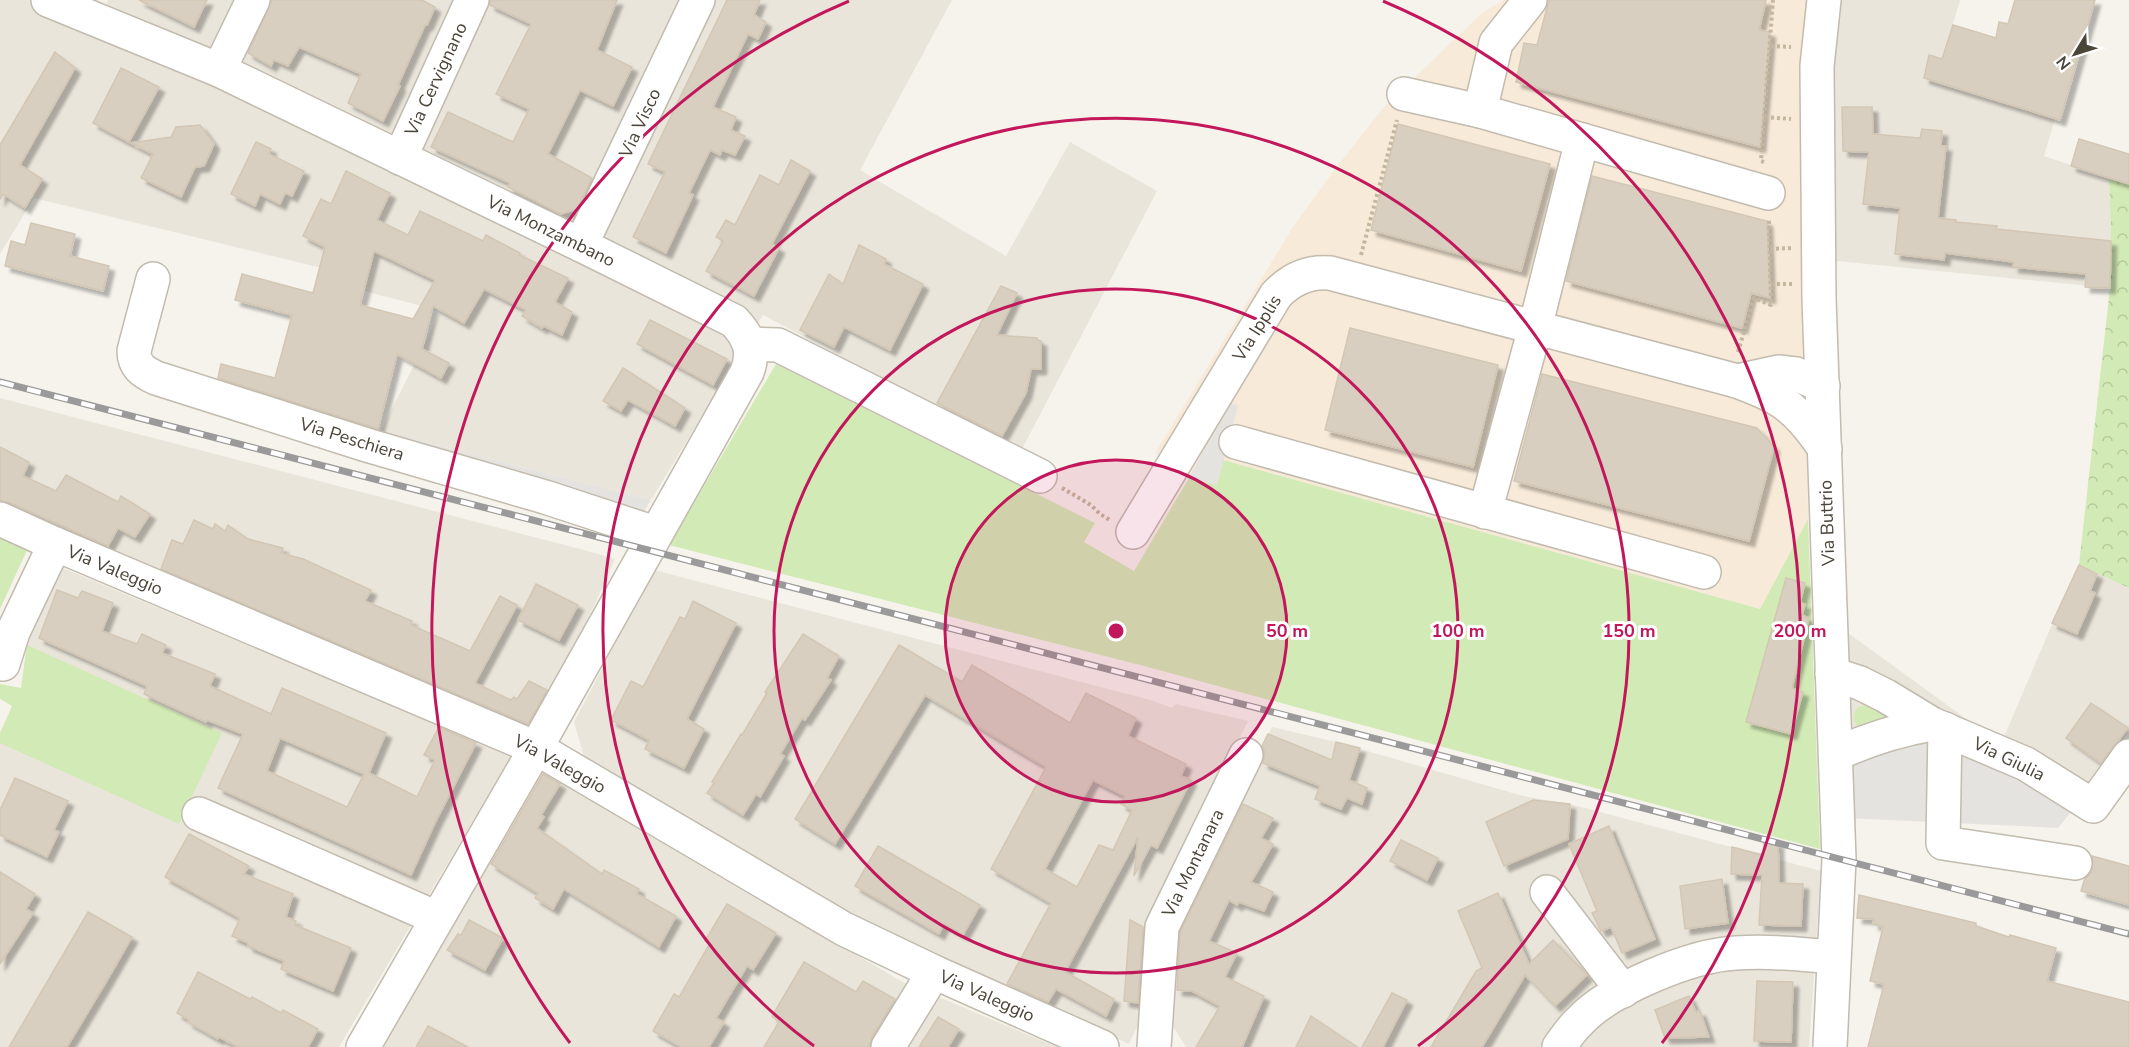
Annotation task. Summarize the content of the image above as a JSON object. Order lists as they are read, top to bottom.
{
  "streets": {
    "street": [
      "Via Cervignano",
      "Via Visco",
      "Via Monzambano",
      "Via Ipplis",
      "Via Peschiera",
      "Via Buttrio",
      "Via Valeggio",
      "Via Giulia",
      "Via Montanara"
    ]
  },
  "crossings": [
    ["Via Cervignano", "Via Monzambano"],
    ["Via Visco", "Via Monzambano"],
    ["Via Ipplis", "Via Buttrio"],
    ["Via Buttrio", "Via Giulia"]
  ],
  "north": "bottom left",
  "rings": [
    "50 m",
    "100 m",
    "150 m",
    "200 m"
  ]
}
